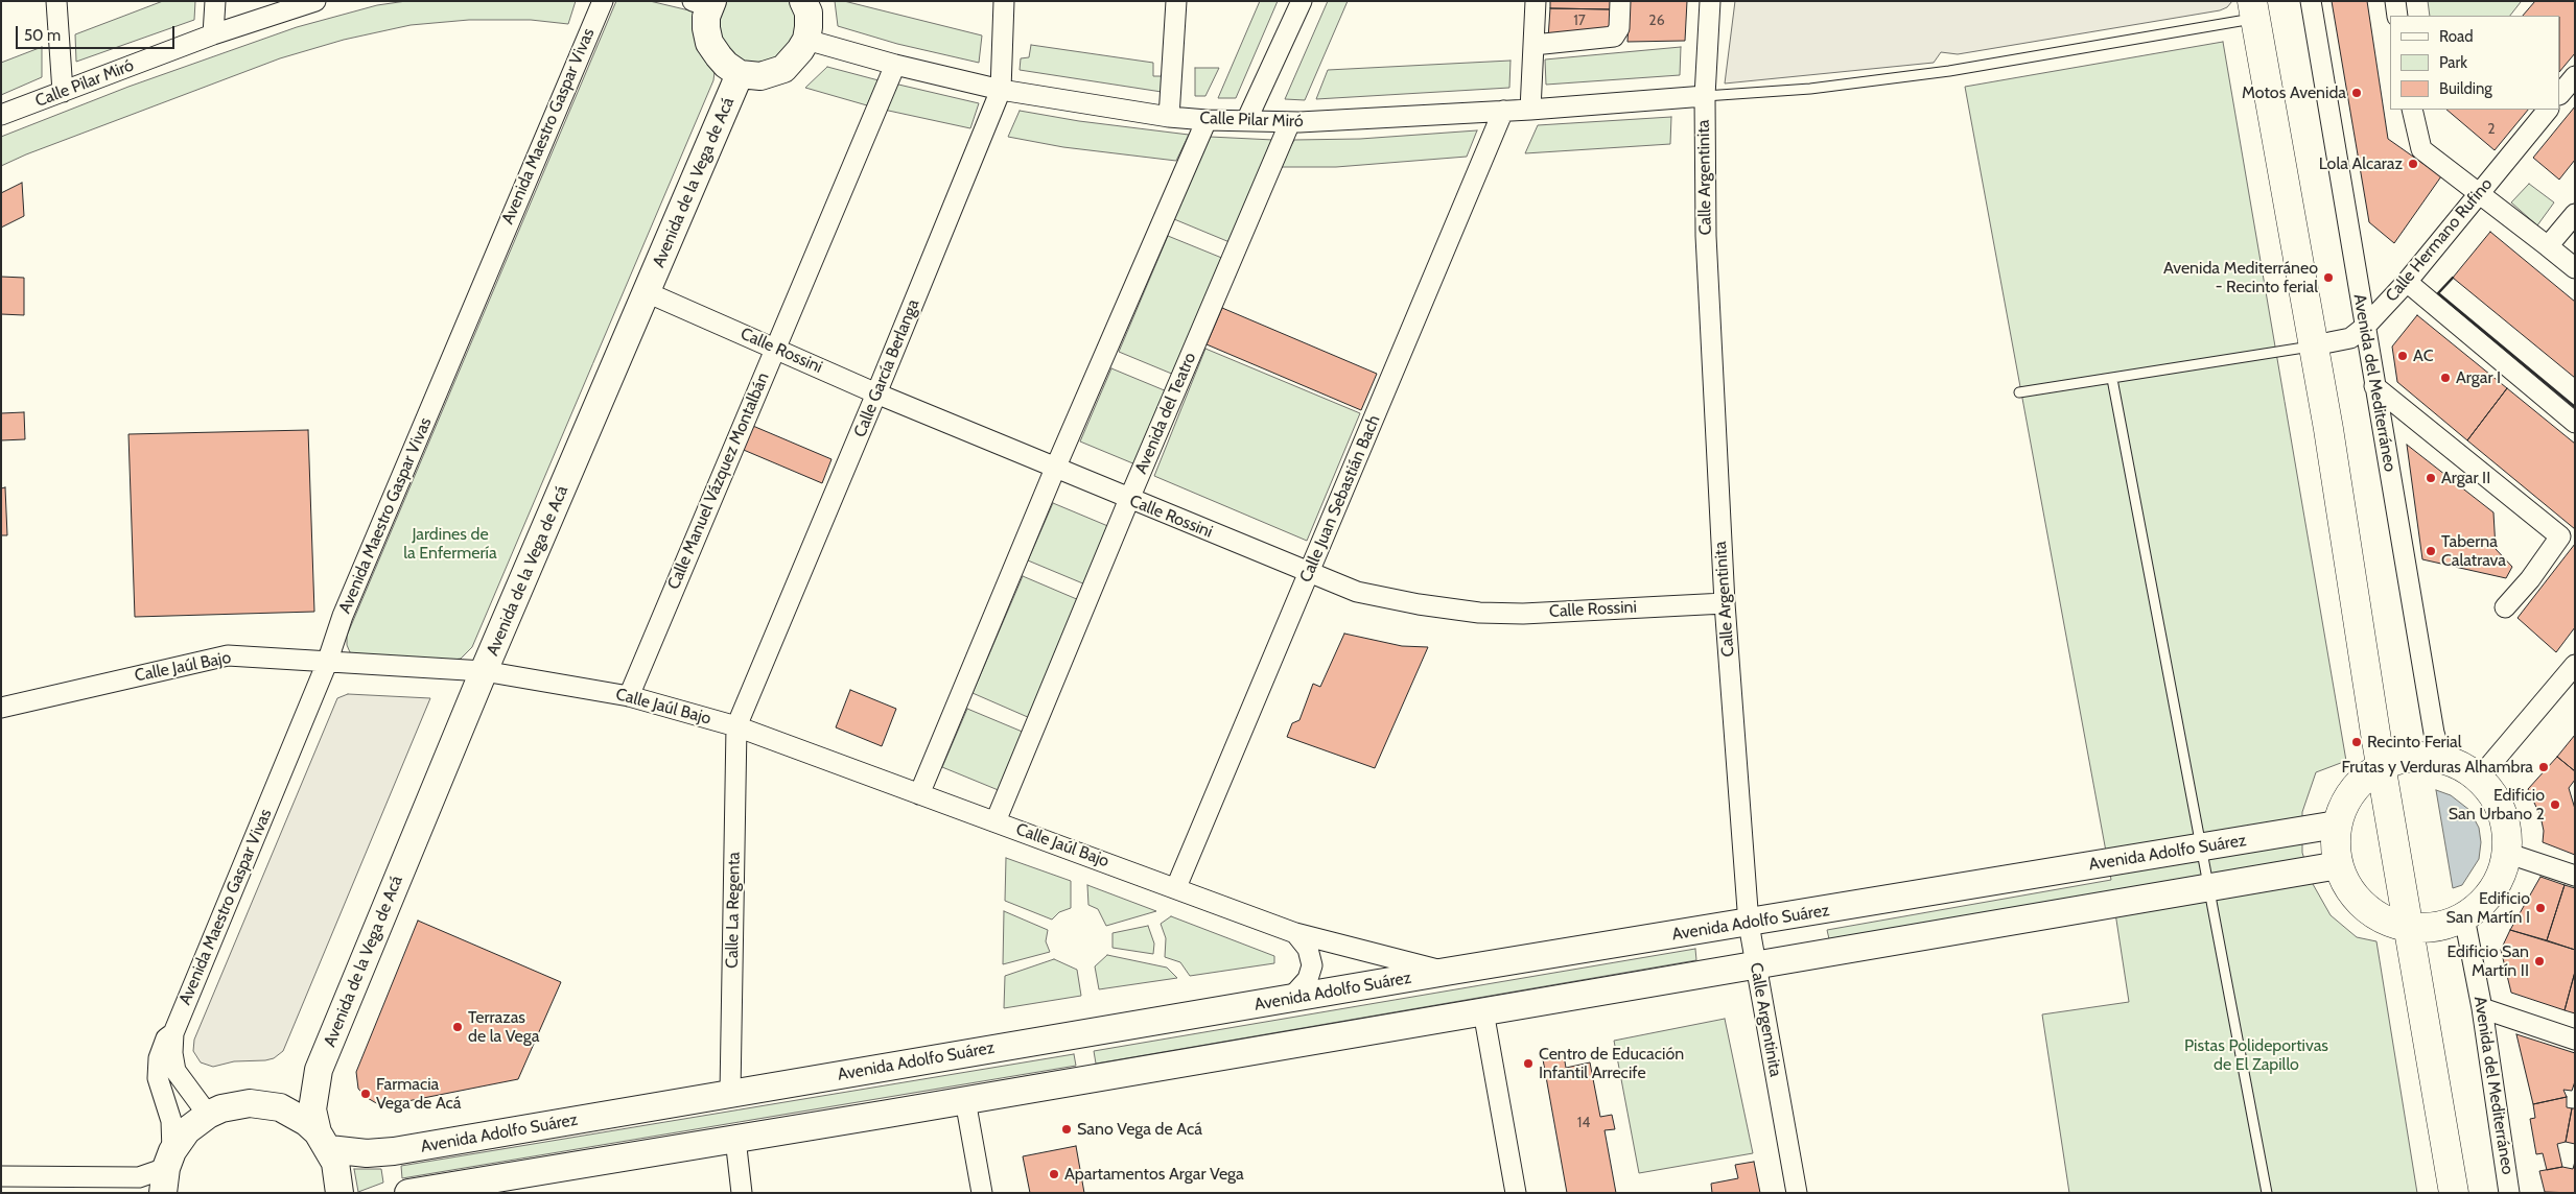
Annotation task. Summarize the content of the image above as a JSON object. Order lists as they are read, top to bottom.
{
  "streets": {
    "street": [
      "Calle Pilar Miró",
      "Avenida Maestro Gaspar Vivas",
      "Calle Argentinita",
      "Avenida de la Vega de Acá",
      "Calle Hermano Rufino",
      "Calle Rossini",
      "Calle García Berlanga",
      "Avenida del Mediterráneo",
      "Avenida del Teatro",
      "Calle Manuel Vázquez Montalbán",
      "Calle Juan Sebastián Bach",
      "Calle Jaúl Bajo",
      "Avenida Adolfo Suárez",
      "Calle La Regenta"
    ]
  },
  "crossings": [
    ["Calle Pilar Miró", "Calle Argentinita"],
    ["Calle Pilar Miró", "Calle García Berlanga"],
    ["Calle Pilar Miró", "Avenida del Teatro"],
    ["Calle Pilar Miró", "Calle Manuel Vázquez Montalbán"],
    ["Calle Pilar Miró", "Calle Juan Sebastián Bach"],
    ["Avenida Maestro Gaspar Vivas", "Calle Jaúl Bajo"],
    ["Calle Argentinita", "Calle Rossini"],
    ["Calle Argentinita", "Avenida Adolfo Suárez"],
    ["Avenida de la Vega de Acá", "Calle Rossini"],
    ["Avenida de la Vega de Acá", "Calle Jaúl Bajo"],
    ["Avenida de la Vega de Acá", "Avenida Adolfo Suárez"],
    ["Calle Hermano Rufino", "Avenida del Mediterráneo"],
    ["Calle Rossini", "Calle García Berlanga"],
    ["Calle Rossini", "Avenida del Teatro"],
    ["Calle Rossini", "Calle Manuel Vázquez Montalbán"],
    ["Calle Rossini", "Calle Juan Sebastián Bach"],
    ["Calle García Berlanga", "Calle Jaúl Bajo"],
    ["Calle García Berlanga", "Calle La Regenta"],
    ["Avenida del Teatro", "Calle Jaúl Bajo"],
    ["Calle Manuel Vázquez Montalbán", "Calle Jaúl Bajo"],
    ["Calle Juan Sebastián Bach", "Calle Jaúl Bajo"],
    ["Calle Jaúl Bajo", "Avenida Adolfo Suárez"],
    ["Calle Jaúl Bajo", "Calle La Regenta"],
    ["Avenida Adolfo Suárez", "Calle La Regenta"]
  ],
  "parks": ["Jardines de la Enfermería", "Pistas Polideportivas de El Zapillo"],
  "places": [
    "Motos Avenida",
    "Lola Alcaraz",
    "Avenida Mediterráneo - Recinto ferial",
    "AC",
    "Argar I",
    "Argar II",
    "Taberna Calatrava",
    "Recinto Ferial",
    "Frutas y Verduras Alhambra",
    "Edificio San Urbano 2",
    "Edificio San Martín I",
    "Edificio San Martín II",
    "Terrazas de la Vega",
    "Centro de Educación Infantil Arrecife",
    "Farmacia Vega de Acá",
    "Sano Vega de Acá",
    "Apartamentos Argar Vega"
  ],
  "house_numbers": [
    "17",
    "26",
    "2",
    "14"
  ],
  "legend": ["Road", "Park", "Building"],
  "scale_bar": "50 m"
}
